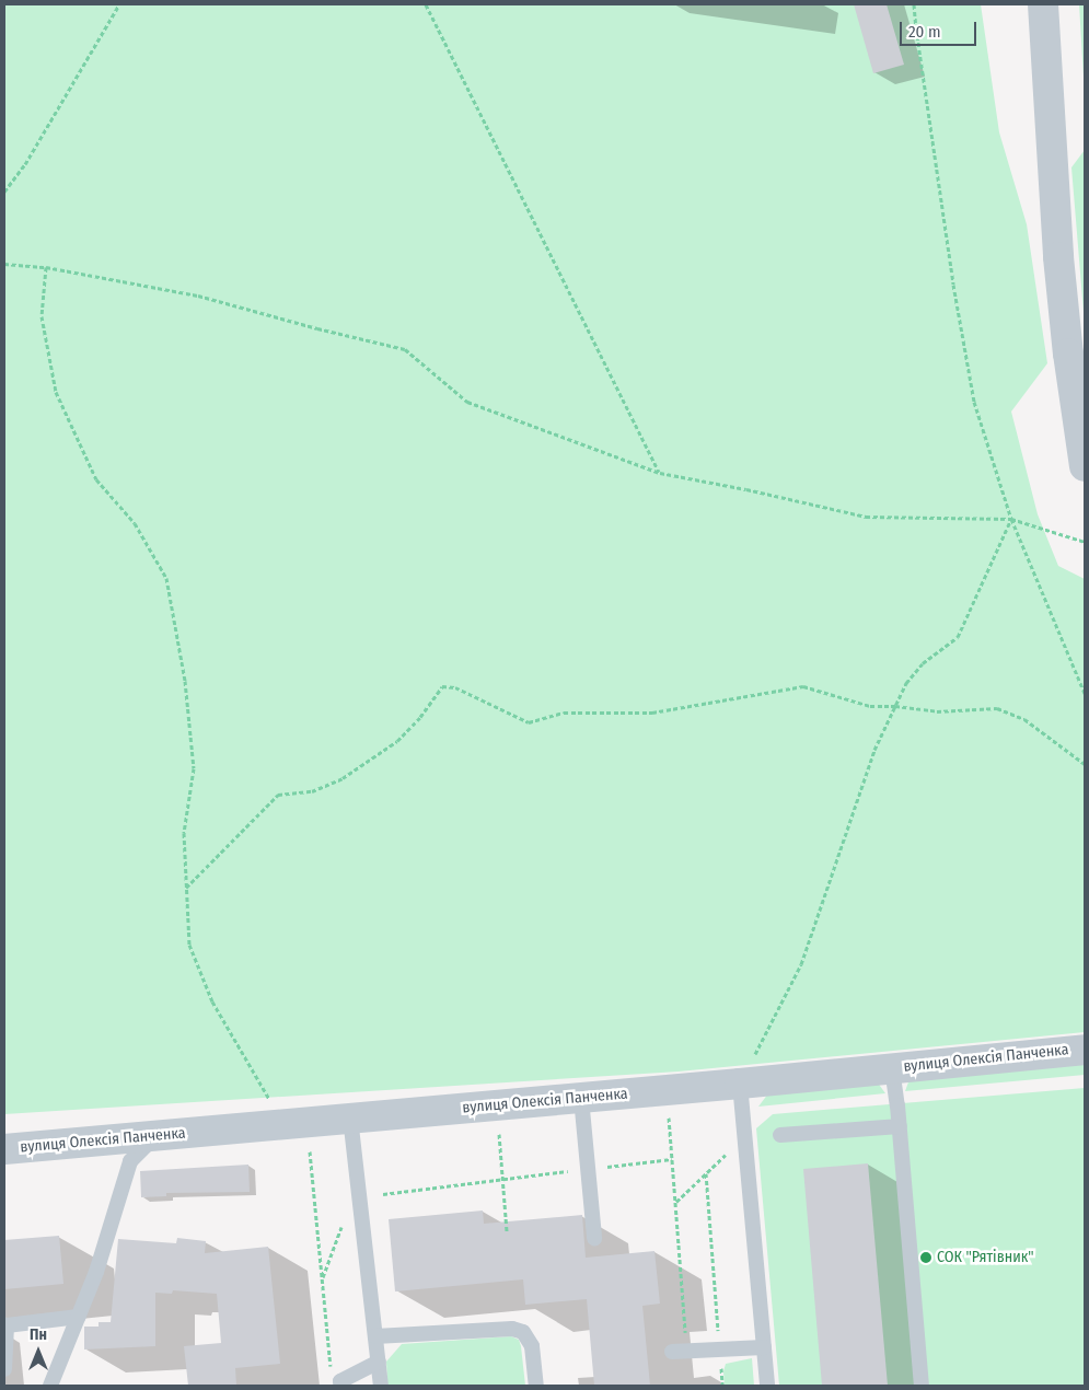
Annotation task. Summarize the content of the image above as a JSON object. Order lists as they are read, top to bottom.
{
  "streets": {
    "street": ["вулиця Олексія Панченка"]
  },
  "places": ["СОК \"Рятівник\""],
  "scale_bar": "20 m",
  "north": "top"
}
